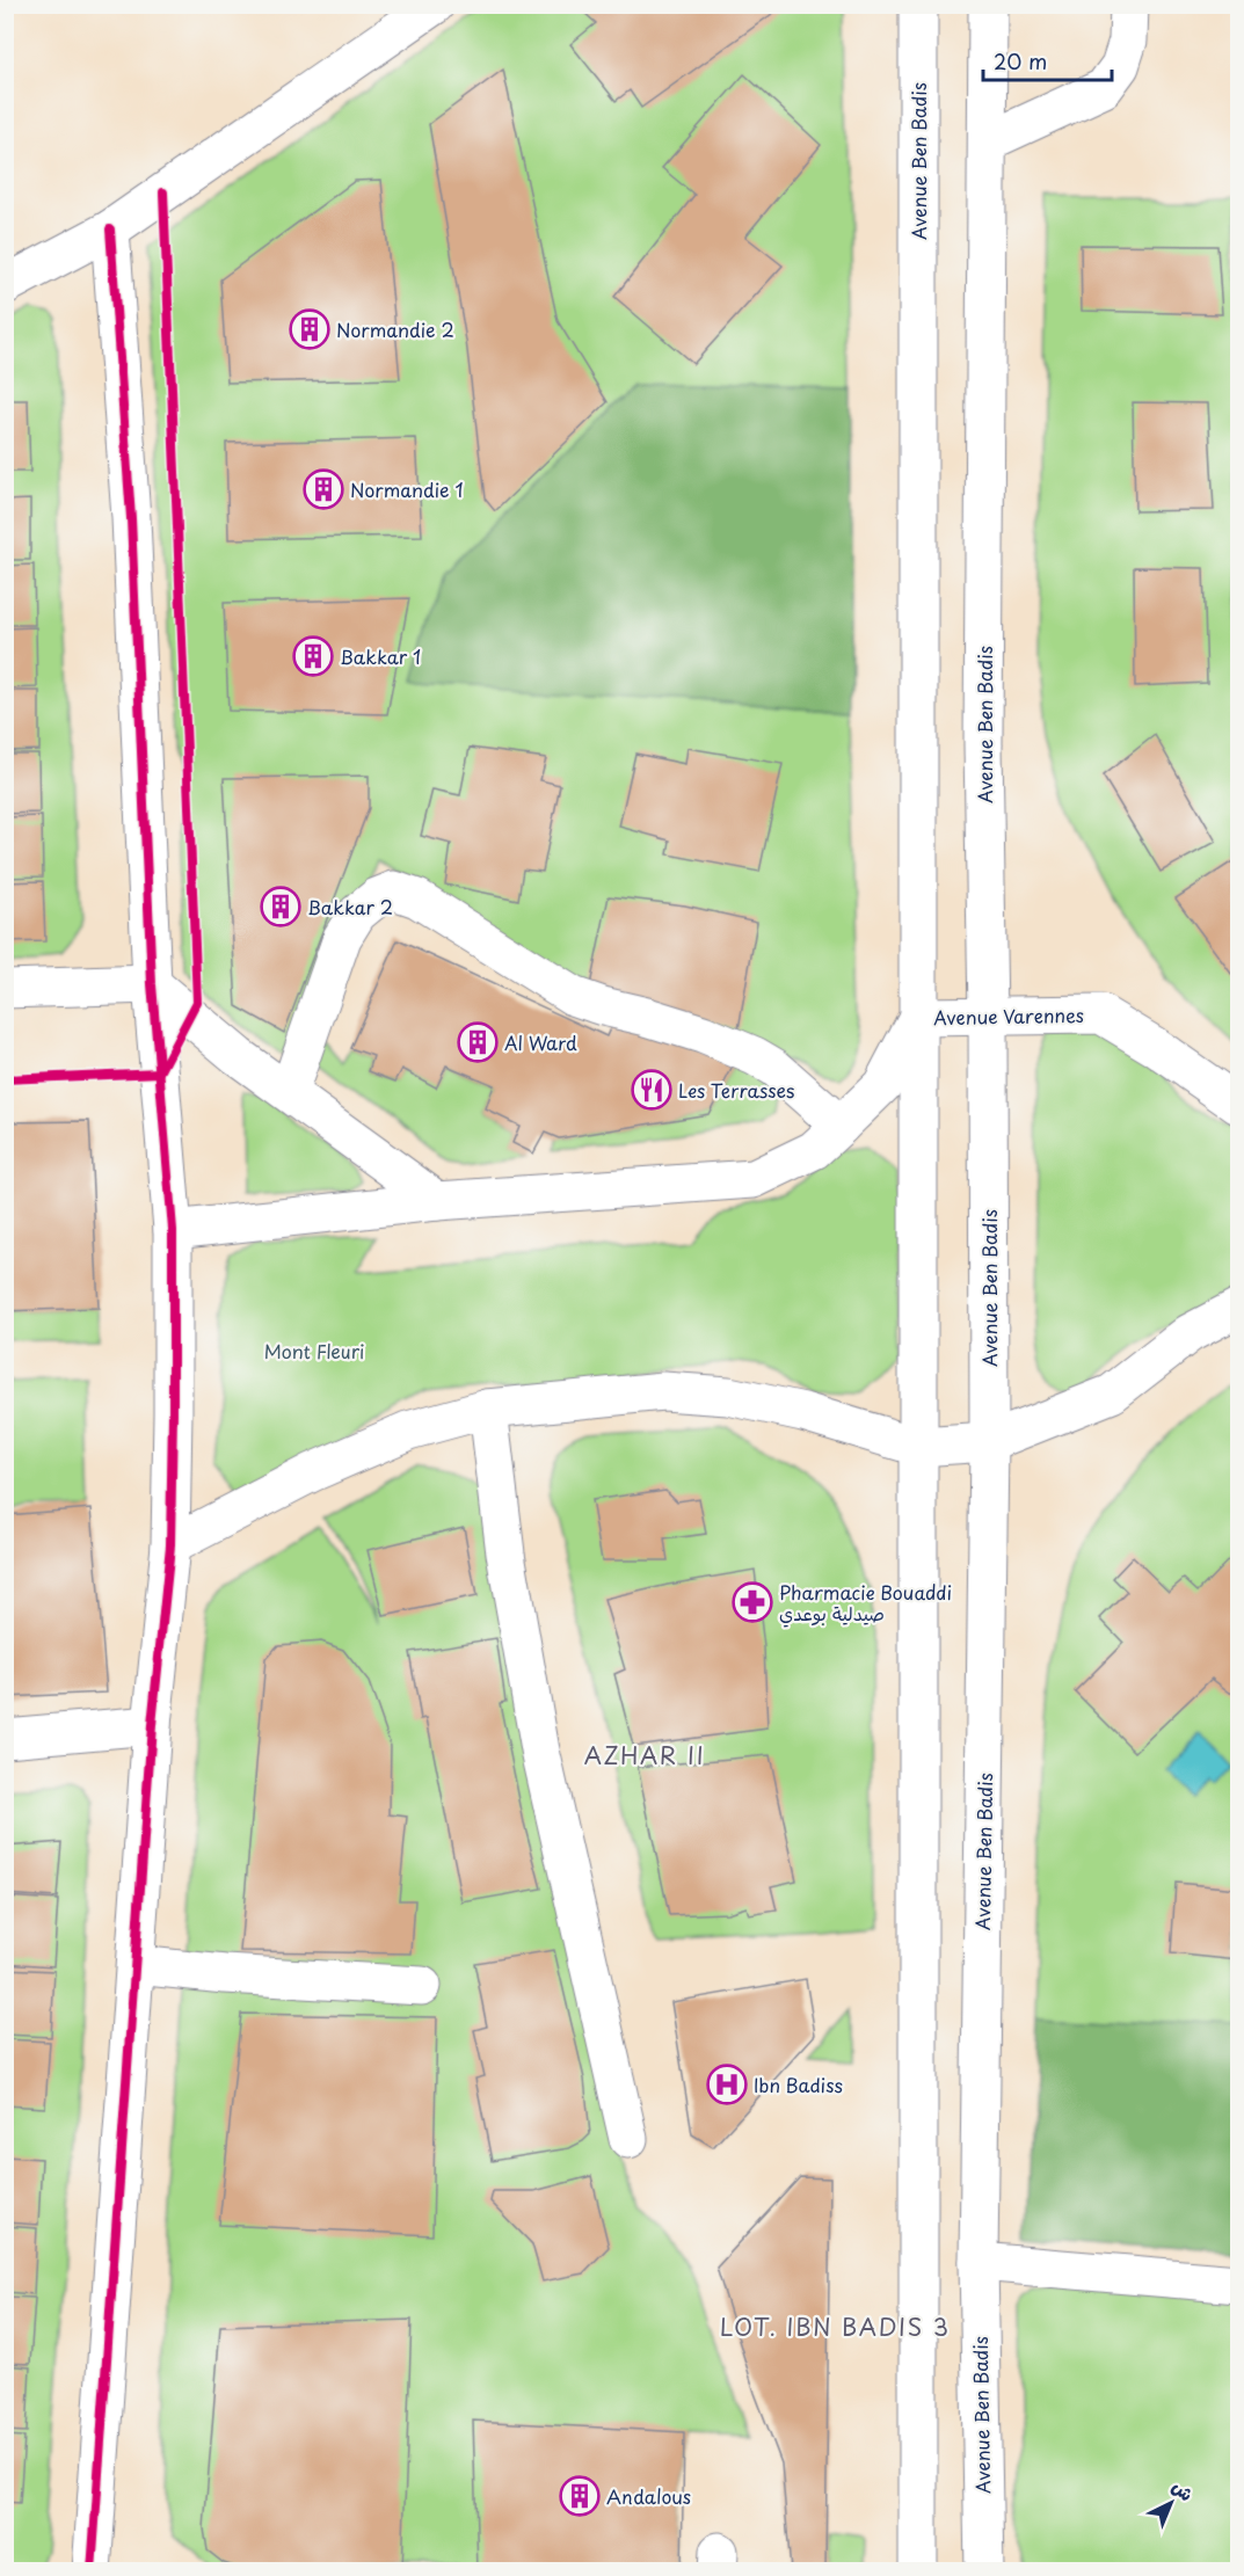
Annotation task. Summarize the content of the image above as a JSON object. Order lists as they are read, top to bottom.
{
  "streets": {
    "street": ["Avenue Ben Badis", "Avenue Varennes"]
  },
  "crossings": [
    ["Avenue Ben Badis", "Avenue Varennes"]
  ],
  "districts": ["AZHAR II", "LOT. IBN BADIS 3"],
  "parks": ["Mont Fleuri"],
  "places": {
    "building": [
      "Normandie 2",
      "Normandie 1",
      "Bakkar 1",
      "Bakkar 2",
      "Al Ward",
      "Andalous"
    ],
    "restaurant": ["Les Terrasses"],
    "pharmacy": ["Pharmacie Bouaddi صيدلية بوعدي"],
    "hospital": ["Ibn Badiss"]
  },
  "scale_bar": "20 m",
  "north": "top right"
}
